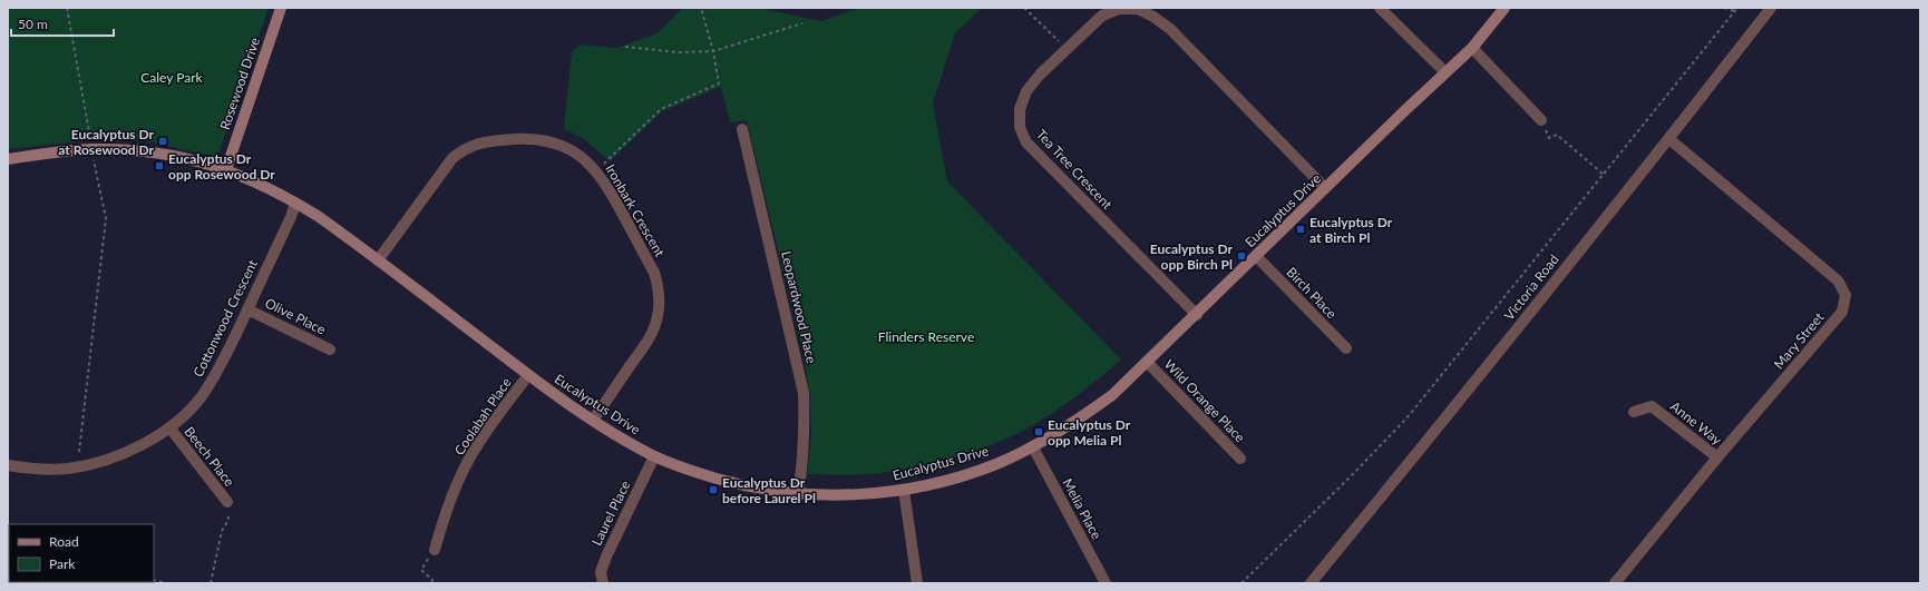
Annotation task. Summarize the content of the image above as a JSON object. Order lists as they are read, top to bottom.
{
  "streets": {
    "street": [
      "Rosewood Drive",
      "Tea Tree Crescent",
      "Ironbark Crescent",
      "Eucalyptus Drive",
      "Victoria Road",
      "Birch Place",
      "Leopardwood Place",
      "Olive Place",
      "Cottonwood Crescent",
      "Mary Street",
      "Wild Orange Place",
      "Coolabah Place",
      "Anne Way",
      "Beech Place",
      "Melia Place",
      "Laurel Place"
    ]
  },
  "crossings": [
    ["Rosewood Drive", "Eucalyptus Drive"],
    ["Tea Tree Crescent", "Eucalyptus Drive"],
    ["Ironbark Crescent", "Eucalyptus Drive"],
    ["Eucalyptus Drive", "Birch Place"],
    ["Eucalyptus Drive", "Leopardwood Place"],
    ["Eucalyptus Drive", "Cottonwood Crescent"],
    ["Eucalyptus Drive", "Wild Orange Place"],
    ["Eucalyptus Drive", "Coolabah Place"],
    ["Eucalyptus Drive", "Melia Place"],
    ["Eucalyptus Drive", "Laurel Place"],
    ["Victoria Road", "Mary Street"],
    ["Olive Place", "Cottonwood Crescent"],
    ["Cottonwood Crescent", "Beech Place"],
    ["Mary Street", "Anne Way"]
  ],
  "parks": ["Caley Park", "Flinders Reserve"],
  "places": {
    "transit": [
      "Eucalyptus Dr at Rosewood Dr",
      "Eucalyptus Dr opp Rosewood Dr",
      "Eucalyptus Dr at Birch Pl",
      "Eucalyptus Dr opp Birch Pl",
      "Eucalyptus Dr opp Melia Pl",
      "Eucalyptus Dr before Laurel Pl"
    ]
  },
  "legend": ["Road", "Park"],
  "scale_bar": "50 m"
}
